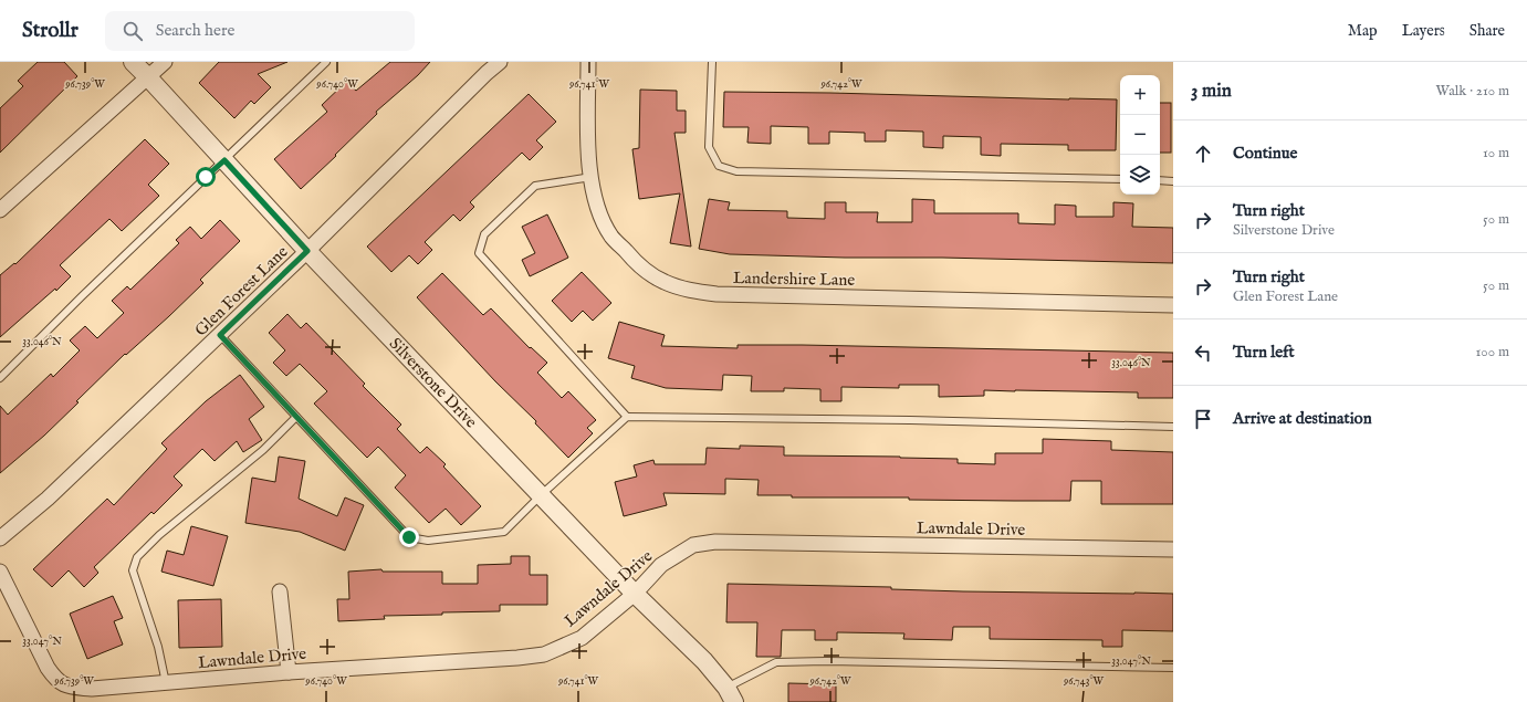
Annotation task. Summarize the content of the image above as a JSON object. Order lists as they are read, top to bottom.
{
  "streets": {
    "street": [
      "Landershire Lane",
      "Glen Forest Lane",
      "Silverstone Drive",
      "Lawndale Drive"
    ]
  },
  "crossings": [
    ["Glen Forest Lane", "Silverstone Drive"],
    ["Silverstone Drive", "Lawndale Drive"]
  ],
  "page": {
    "header": "Strollr",
    "search": "Search here",
    "nav": ["Map", "Layers", "Share"],
    "heading": ["3 min", "Walk · 210 m"],
    "map_buttons": ["+", "−"],
    "list": [
      ["Continue", "10 m"],
      ["Turn right", "Silverstone Drive", "50 m"],
      ["Turn right", "Glen Forest Lane", "50 m"],
      ["Turn left", "100 m"],
      "Arrive at destination"
    ]
  },
  "coordinates": [
    "96.739°W",
    "96.740°W",
    "96.741°W",
    "96.742°W",
    "33.046°N",
    "33.047°N",
    "96.743°W"
  ]
}
